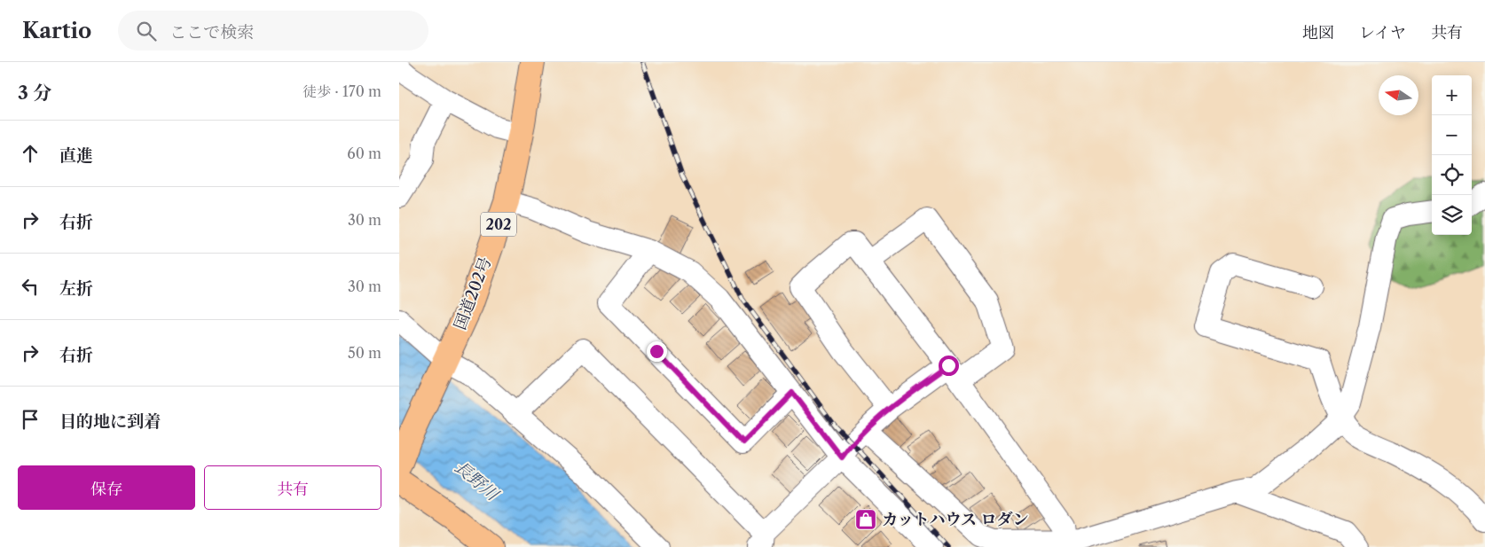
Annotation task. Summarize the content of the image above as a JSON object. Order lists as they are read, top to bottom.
{
  "streets": {
    "main road": ["202", "国道202号"]
  },
  "water": ["長野川"],
  "places": {
    "shop": ["カットハウス ロダン"]
  },
  "north": "left",
  "page": {
    "header": "Kartio",
    "search": "ここで検索",
    "nav": ["地図", "レイヤ", "共有"],
    "heading": ["3 分", "徒歩 · 170 m"],
    "map_buttons": ["+", "−"],
    "list": [
      ["直進", "60 m"],
      ["右折", "30 m"],
      ["左折", "30 m"],
      ["右折", "50 m"],
      "目的地に到着"
    ],
    "buttons": ["保存", "共有"]
  }
}
